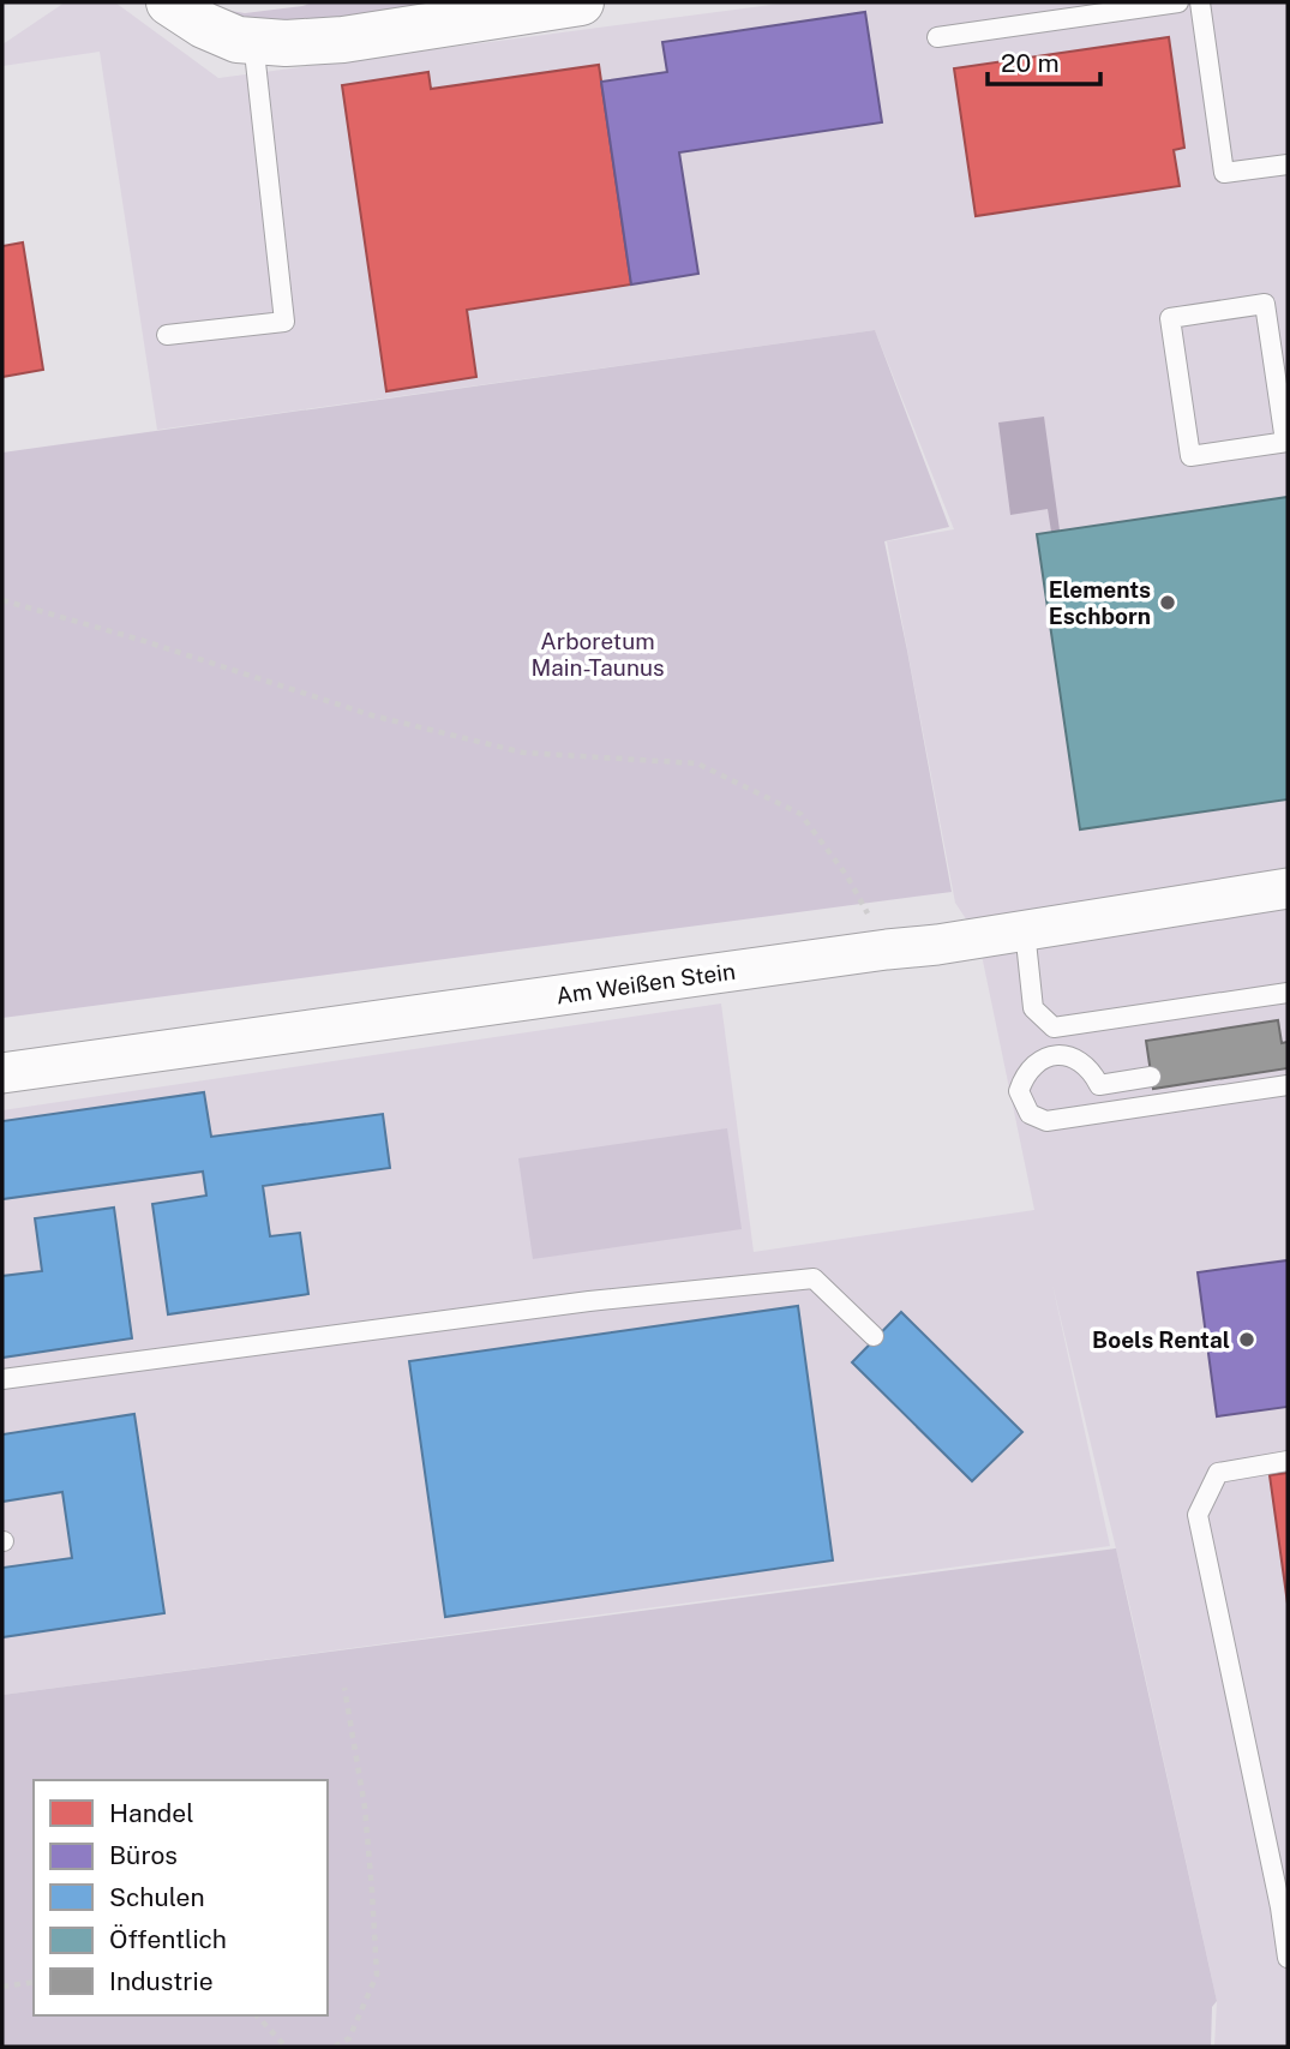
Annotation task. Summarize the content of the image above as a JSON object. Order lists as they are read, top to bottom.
{
  "streets": {
    "street": ["Am Weißen Stein"]
  },
  "parks": ["Arboretum Main-Taunus"],
  "places": ["Elements Eschborn", "Boels Rental"],
  "legend": [
    "Handel",
    "Büros",
    "Schulen",
    "Öffentlich",
    "Industrie"
  ],
  "scale_bar": "20 m"
}
